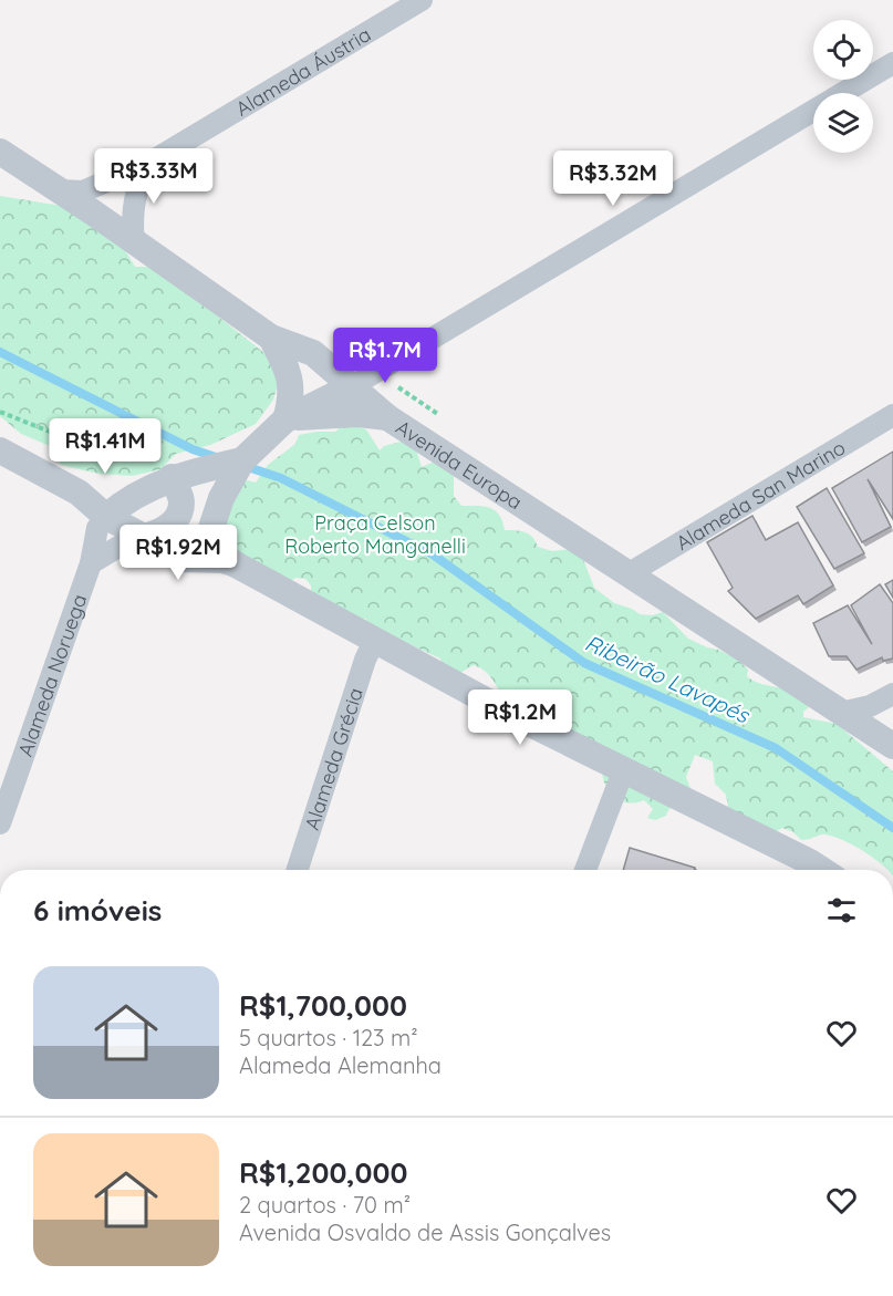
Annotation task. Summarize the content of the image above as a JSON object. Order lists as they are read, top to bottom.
{
  "streets": {
    "street": [
      "Alameda Áustria",
      "Avenida Europa",
      "Alameda San Marino",
      "Alameda Noruega",
      "Alameda Grécia"
    ]
  },
  "crossings": [
    ["Alameda Áustria", "Avenida Europa"],
    ["Avenida Europa", "Alameda San Marino"]
  ],
  "water": ["Ribeirão Lavapés"],
  "parks": ["Praça Celson Roberto Manganelli"],
  "page": {
    "price": [
      "R$3.33M",
      "R$3.32M",
      "R$1.7M",
      "R$1.41M",
      "R$1.92M",
      "R$1.2M"
    ],
    "heading": "6 imóveis",
    "list": [
      {
        "name": "R$1,700,000",
        "note": "5 quartos · 123 m² · Alameda Alemanha"
      },
      {
        "name": "R$1,200,000",
        "note": "2 quartos · 70 m² · Avenida Osvaldo de Assis Gonçalves"
      }
    ]
  }
}
